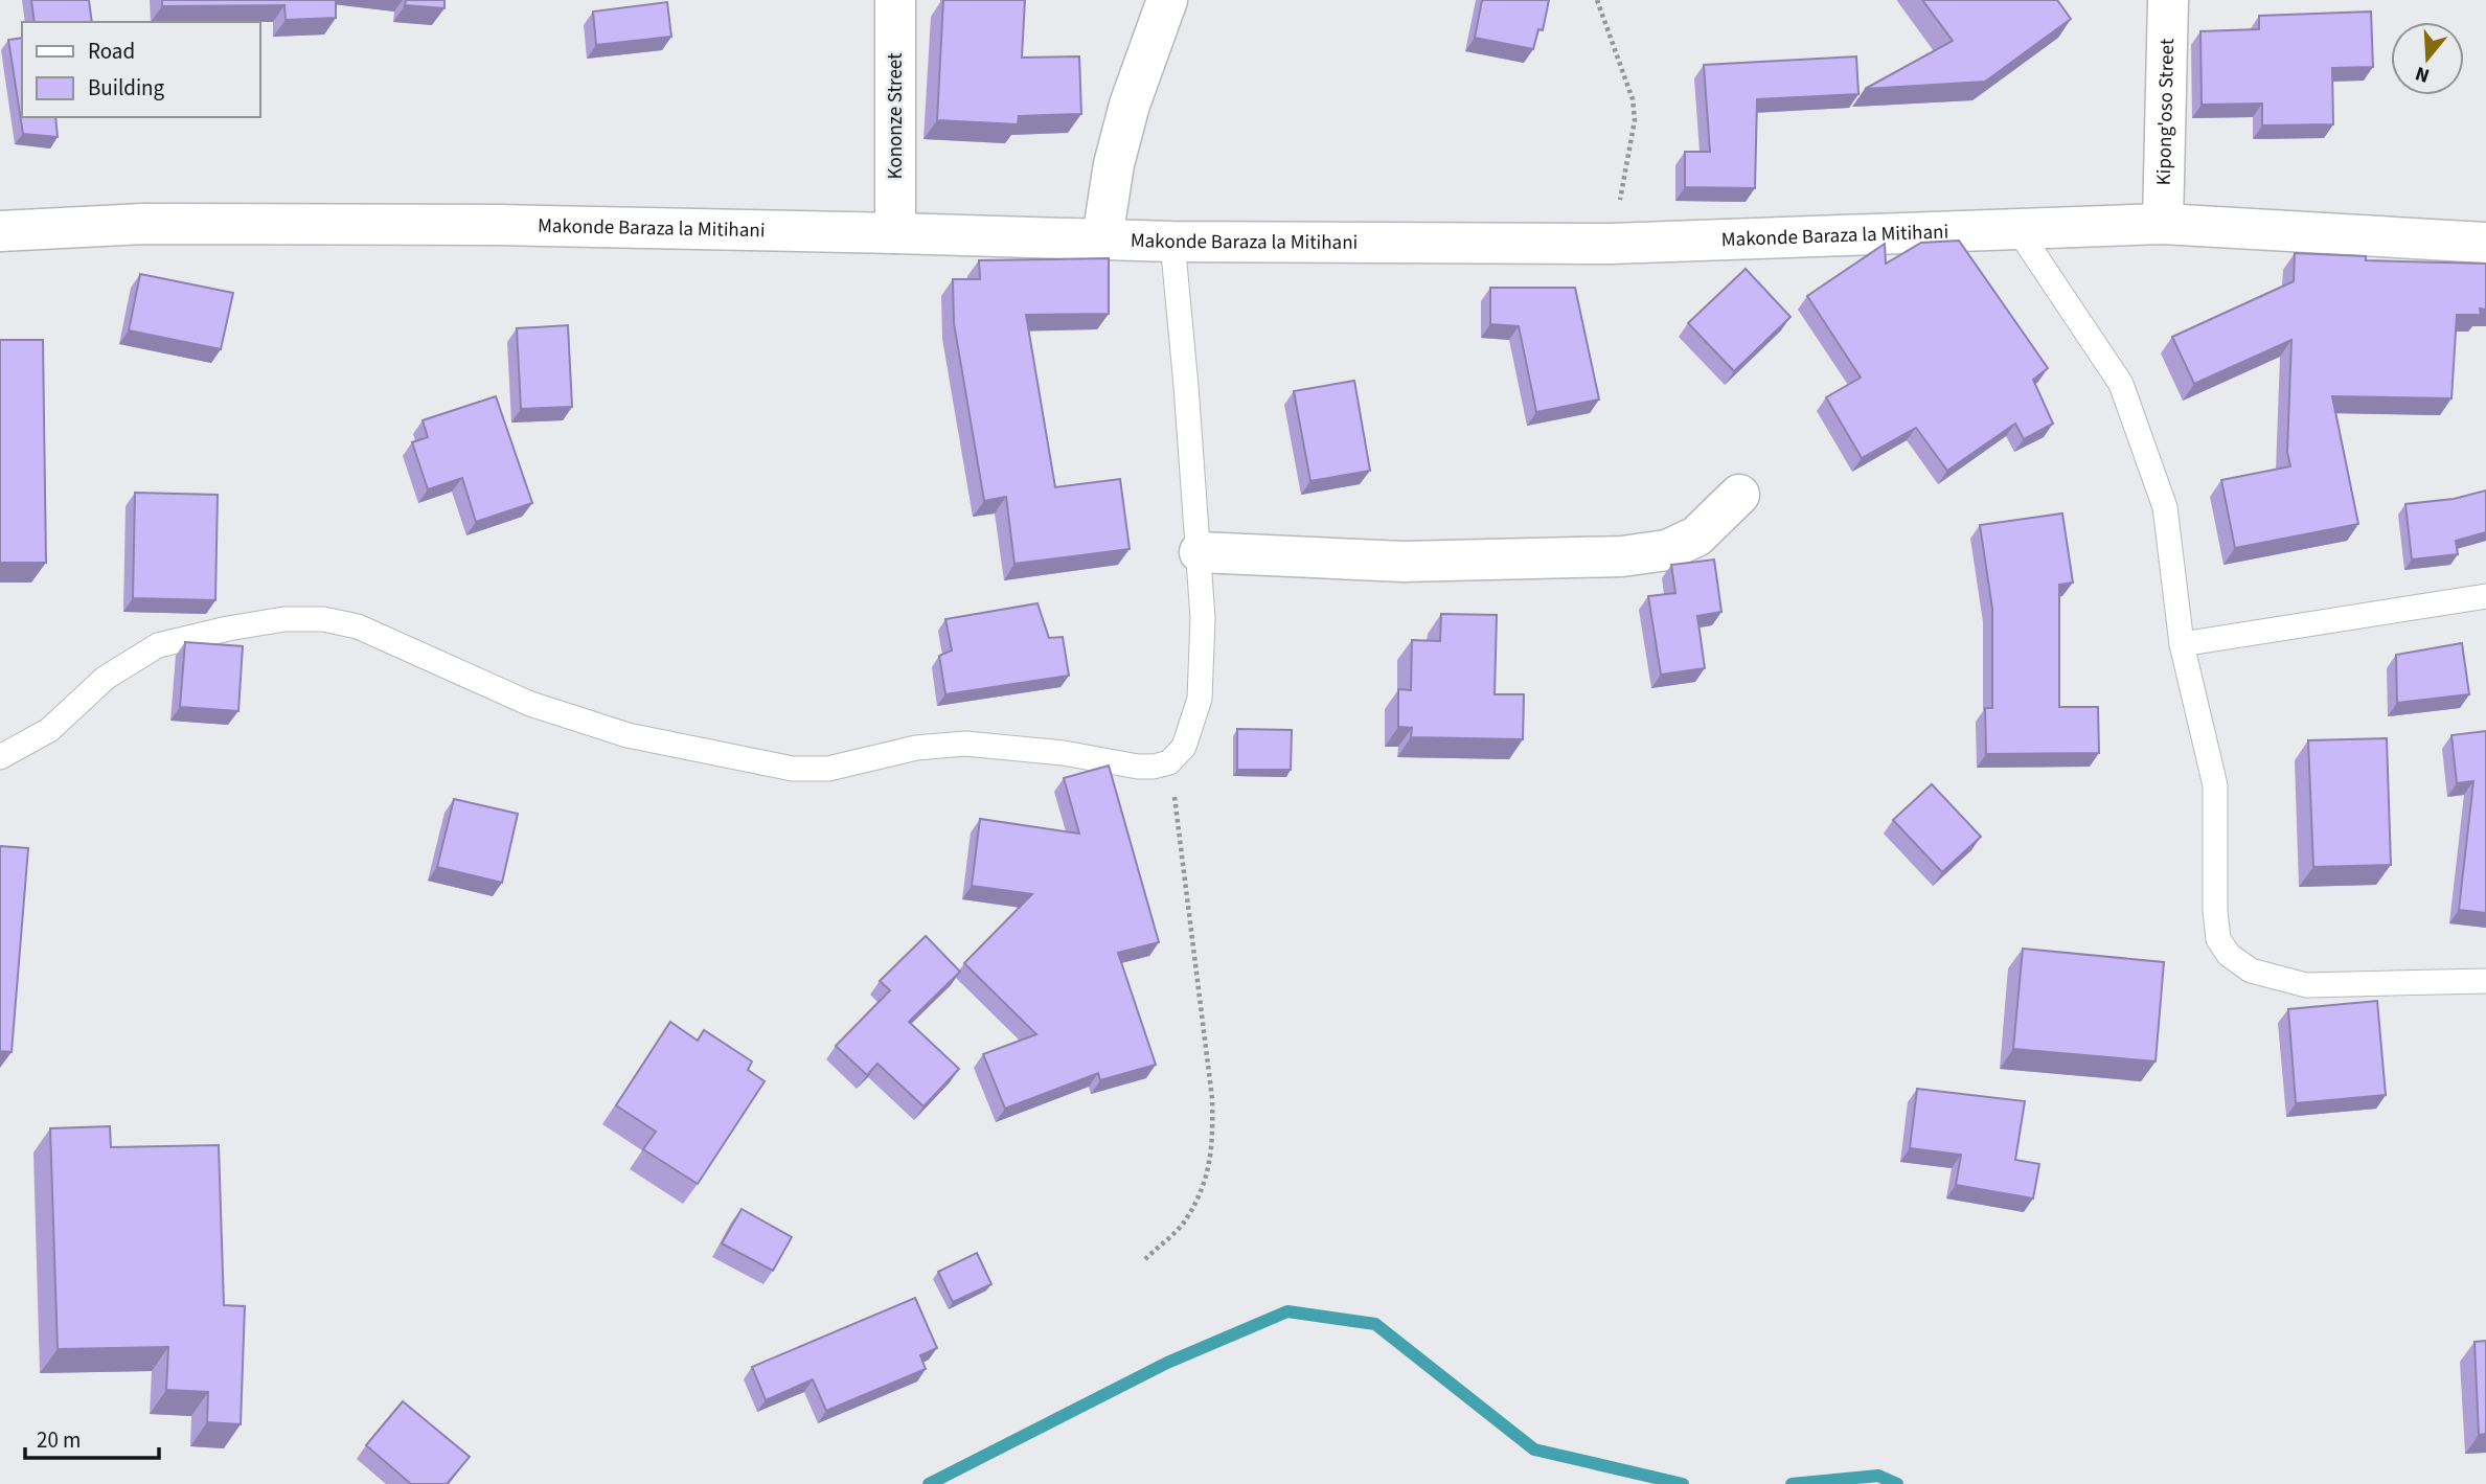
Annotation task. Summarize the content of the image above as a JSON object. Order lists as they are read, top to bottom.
{
  "streets": {
    "street": ["Kipong'oso Street", "Kononze Street", "Makonde Baraza la Mitihani"]
  },
  "crossings": [
    ["Kipong'oso Street", "Makonde Baraza la Mitihani"],
    ["Kononze Street", "Makonde Baraza la Mitihani"]
  ],
  "legend": ["Road", "Building"],
  "scale_bar": "20 m",
  "north": "bottom"
}
